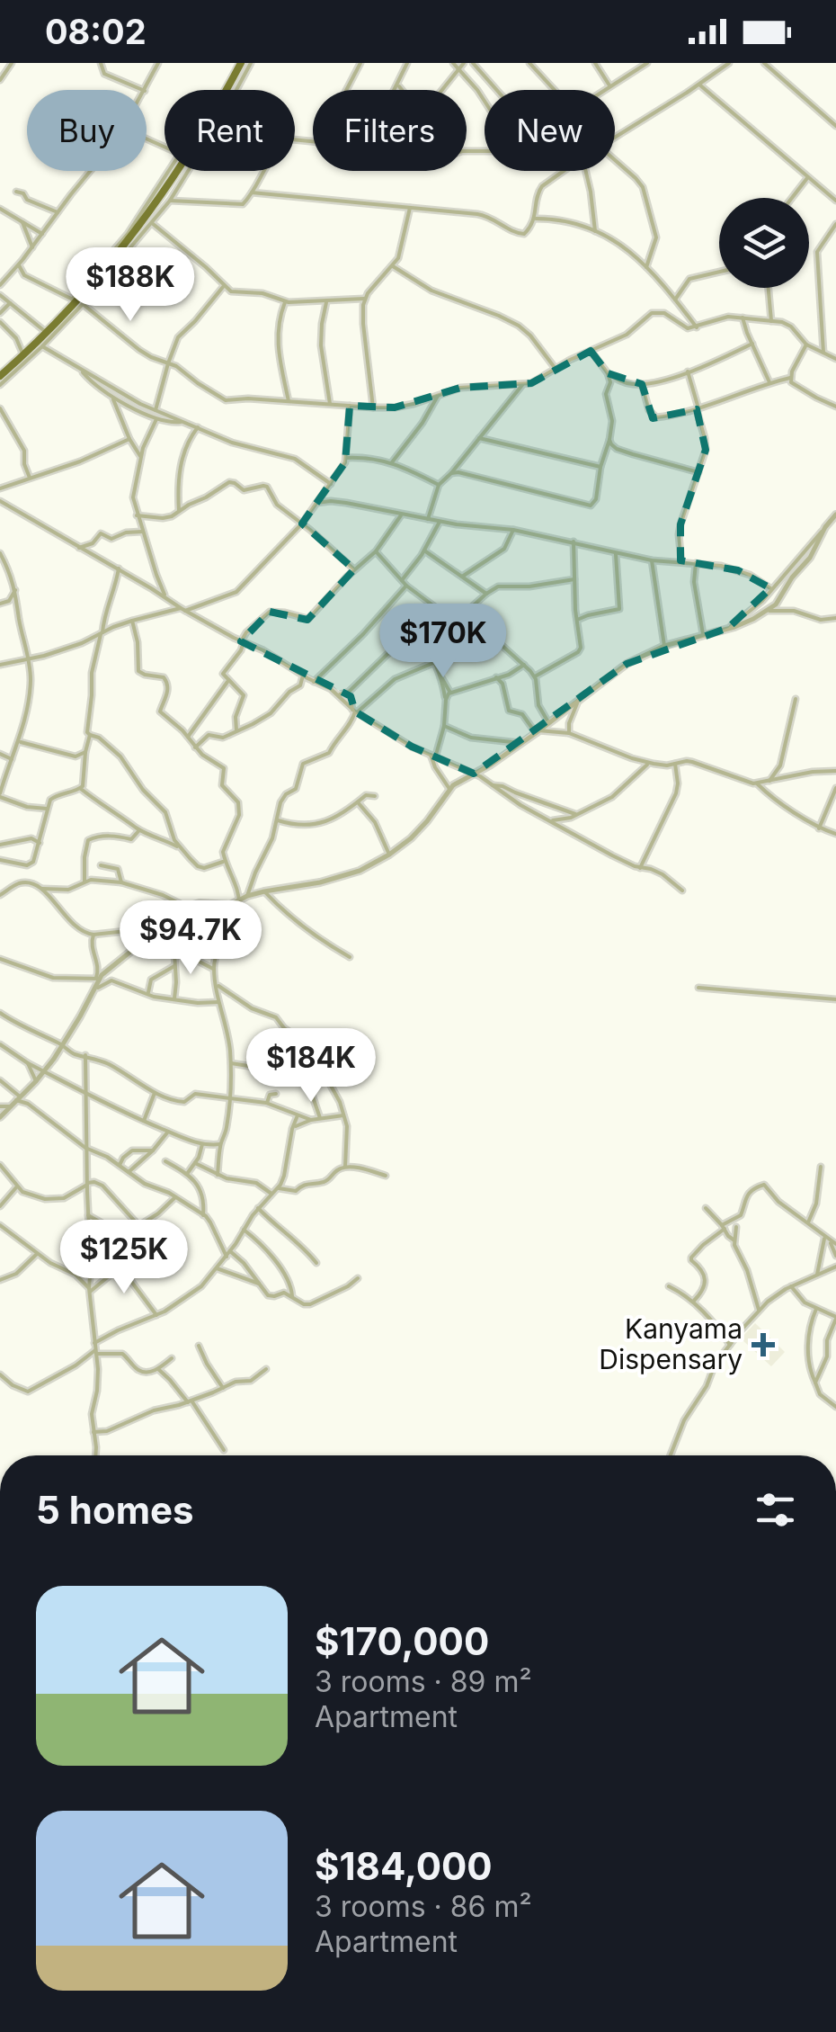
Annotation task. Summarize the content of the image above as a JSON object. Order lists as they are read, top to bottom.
{
  "places": {
    "health": ["Kanyama Dispensary"]
  },
  "page": {
    "status": "08:02",
    "chip": [
      "Buy",
      "Rent",
      "Filters",
      "New"
    ],
    "price": [
      "$188K",
      "$170K",
      "$94.7K",
      "$184K",
      "$125K"
    ],
    "heading": "5 homes",
    "list": [
      {
        "name": "$170,000",
        "note": "3 rooms · 89 m² · Apartment"
      },
      {
        "name": "$184,000",
        "note": "3 rooms · 86 m² · Apartment"
      }
    ]
  }
}
